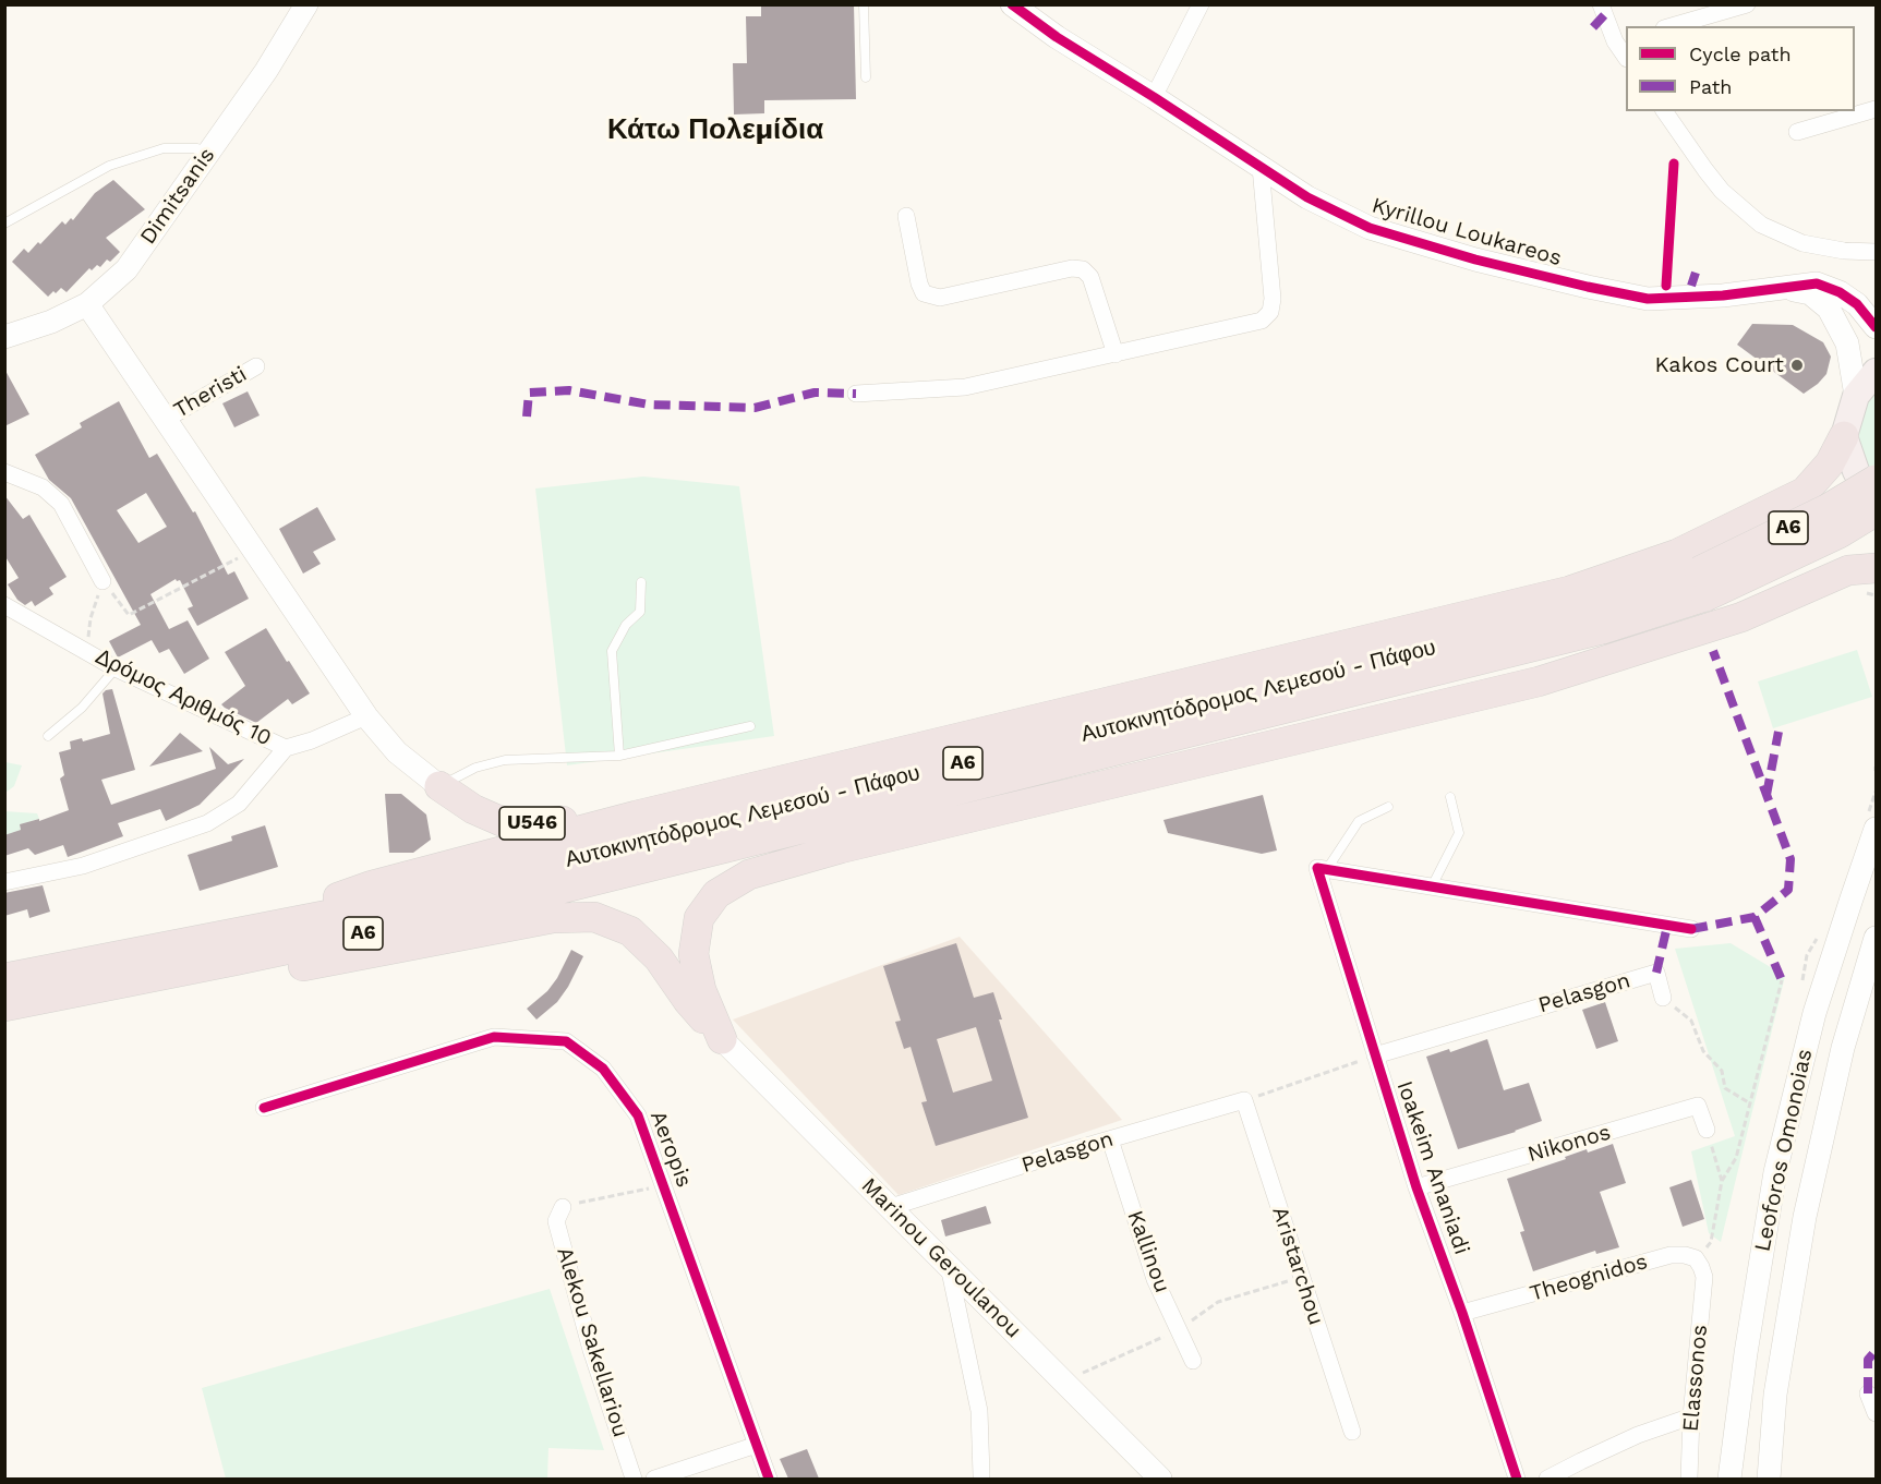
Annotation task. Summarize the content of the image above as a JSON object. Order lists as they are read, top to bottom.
{
  "streets": {
    "highway": ["A6", "Αυτοκινητόδρομος Λεμεσού - Πάφου", "U546"],
    "street": [
      "Dimitsanis",
      "Kyrillou Loukareos",
      "Theristi",
      "Δρόμος Αριθμός 10",
      "Pelasgon",
      "Nikonos",
      "Aeropis",
      "Leoforos Omonoias",
      "Ioakeim Ananiadi",
      "Kallinou",
      "Marinou Geroulanou",
      "Aristarchou",
      "Theognidos",
      "Alekou Sakellariou",
      "Elassonos"
    ]
  },
  "crossings": [
    ["Dimitsanis", "U546"],
    ["Theristi", "U546"],
    ["Δρόμος Αριθμός 10", "U546"],
    ["Pelasgon", "Ioakeim Ananiadi"],
    ["Pelasgon", "Kallinou"],
    ["Pelasgon", "Marinou Geroulanou"],
    ["Pelasgon", "Aristarchou"],
    ["Nikonos", "Ioakeim Ananiadi"],
    ["Ioakeim Ananiadi", "Theognidos"],
    ["Theognidos", "Elassonos"]
  ],
  "districts": ["Κάτω Πολεμίδια"],
  "places": ["Kakos Court"],
  "legend": ["Cycle path", "Path"]
}
